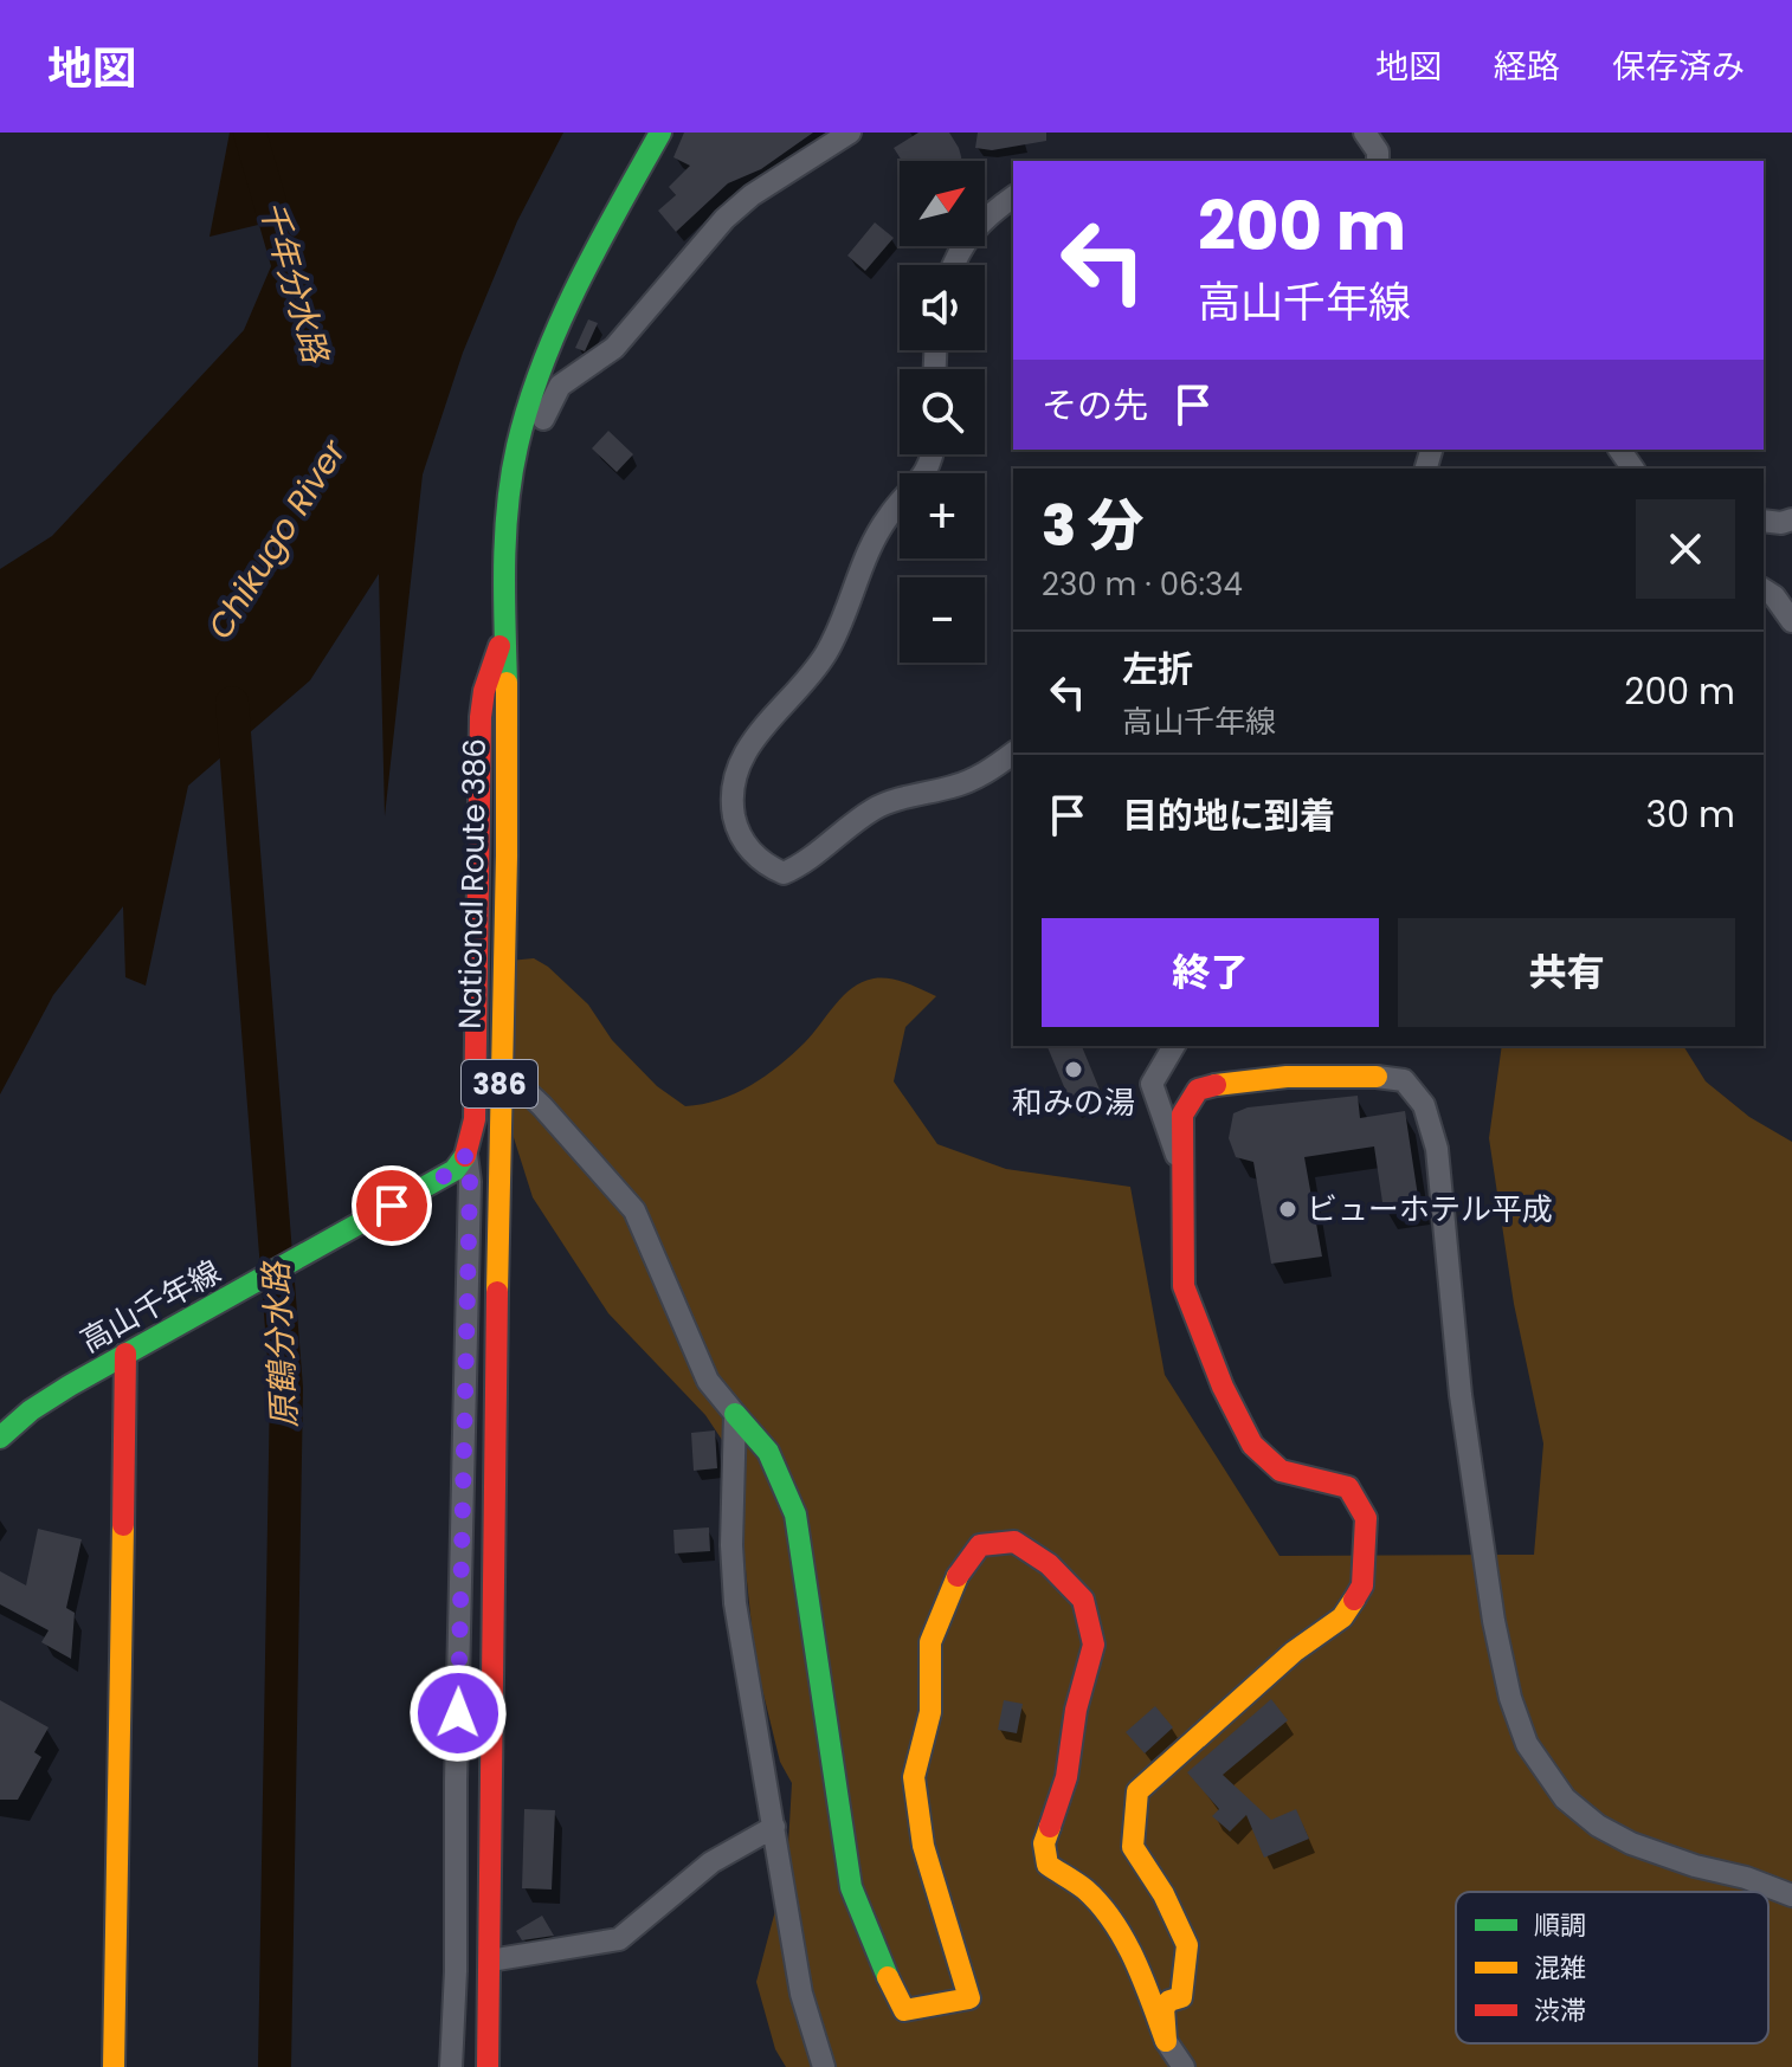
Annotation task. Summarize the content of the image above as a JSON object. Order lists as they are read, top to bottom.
{
  "streets": {
    "main road": ["National Route 386", "386", "高山千年線"]
  },
  "water": ["千年分水路", "Chikugo River", "原鶴分水路"],
  "places": ["和みの湯", "ビューホテル平成"],
  "legend": ["順調", "混雑", "渋滞"],
  "north": "top right",
  "page": {
    "header": "地図",
    "nav": ["地図", "経路", "保存済み"],
    "map_buttons": ["+", "−"],
    "turn": ["200 m", "高山千年線"],
    "then": "その先",
    "heading": ["3 分", "230 m · 06:34"],
    "list": [
      {
        "name": "左折",
        "note": "高山千年線",
        "value": "200 m"
      },
      {
        "name": "目的地に到着",
        "value": "30 m"
      }
    ],
    "buttons": ["終了", "共有"]
  }
}
